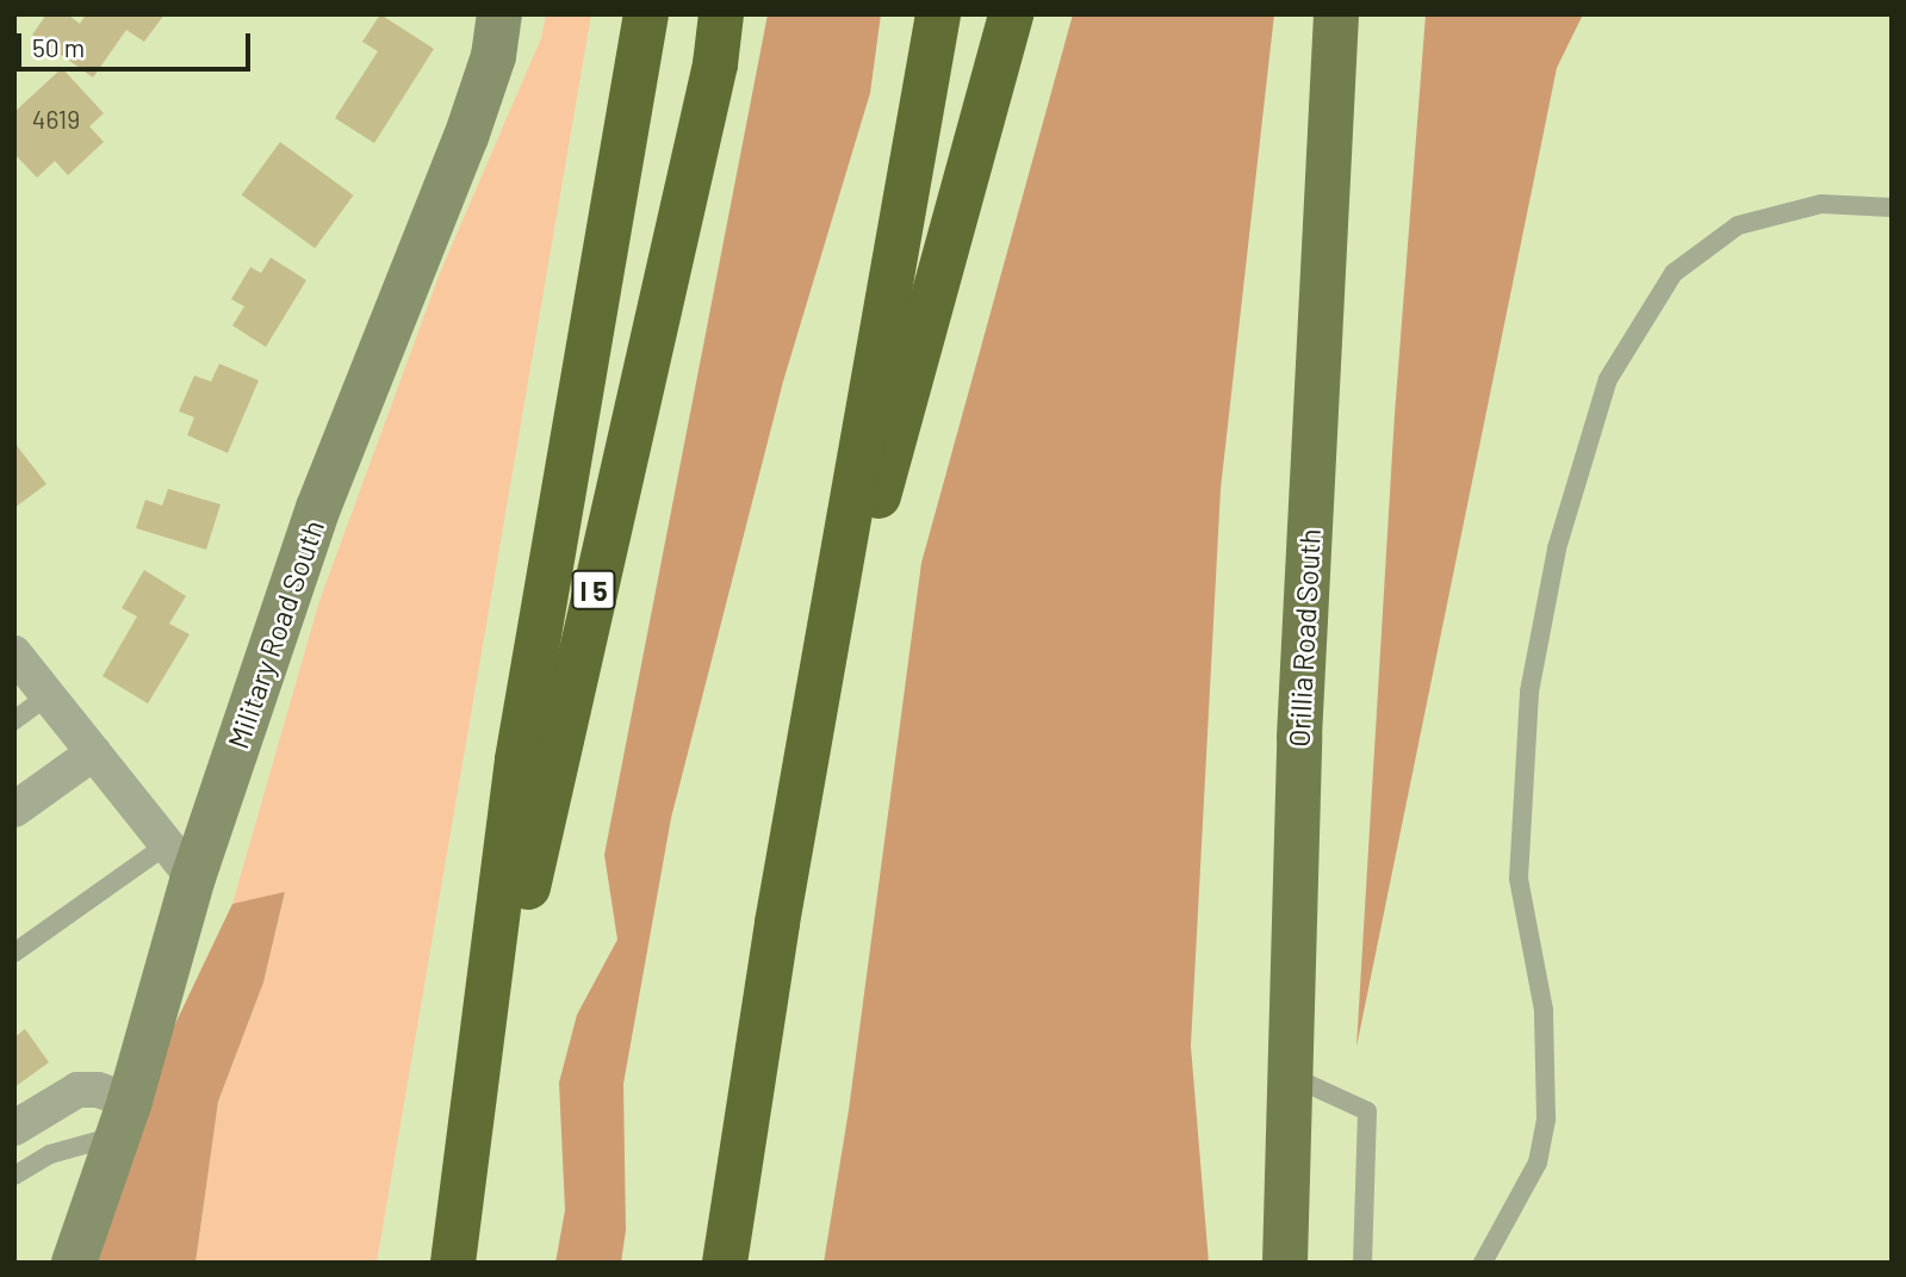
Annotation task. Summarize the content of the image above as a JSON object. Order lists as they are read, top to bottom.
{
  "streets": {
    "highway": ["I 5"],
    "main road": ["Military Road South", "Orillia Road South"]
  },
  "house_numbers": ["4619"],
  "scale_bar": "50 m"
}
